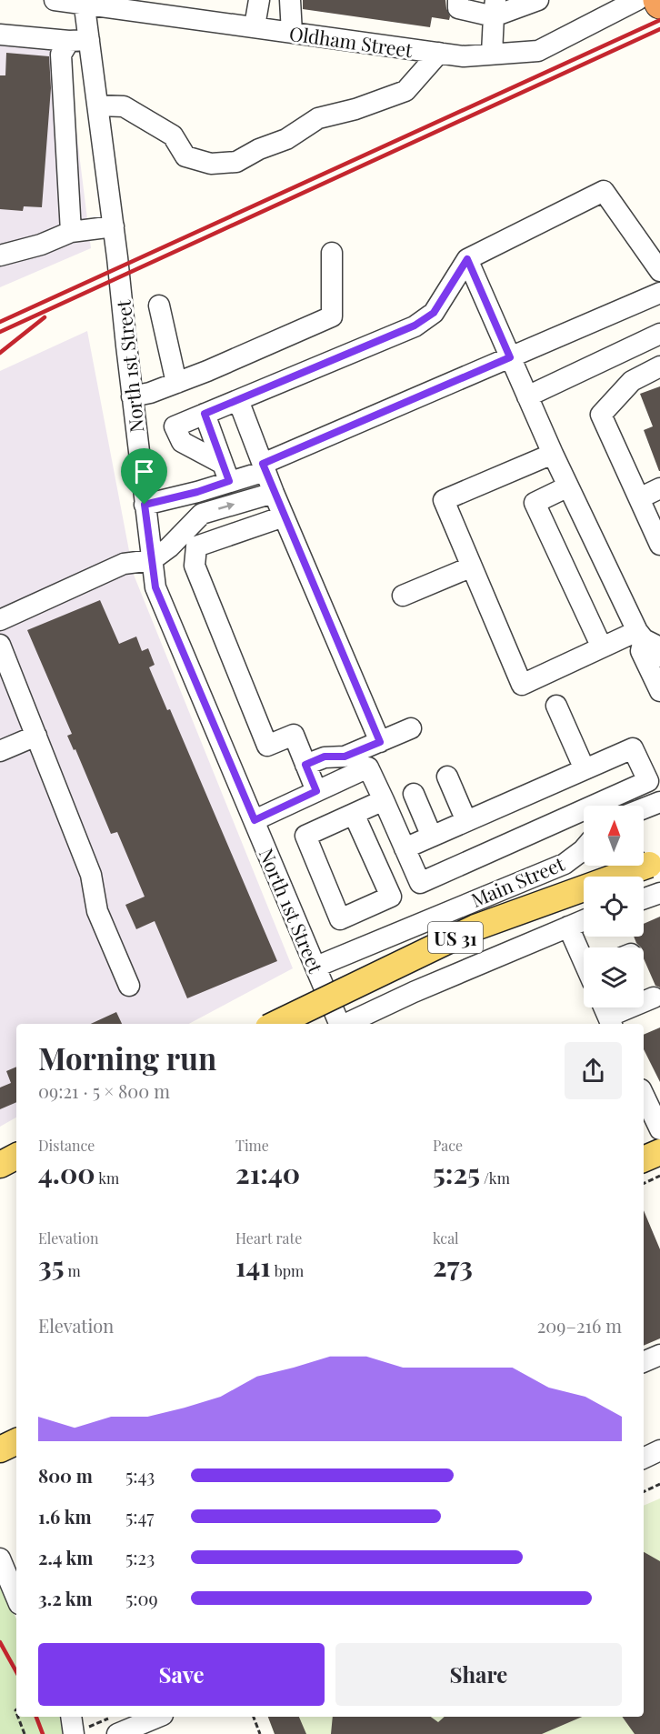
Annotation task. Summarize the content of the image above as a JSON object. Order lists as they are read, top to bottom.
{
  "streets": {
    "main road": ["US 31"],
    "street": ["Oldham Street", "North 1st Street", "Main Street"]
  },
  "crossings": [
    ["Oldham Street", "North 1st Street"],
    ["North 1st Street", "Main Street"]
  ],
  "north": "top",
  "page": {
    "heading": ["Morning run", "09:21 · 5 × 800 m"],
    "stats": [
      ["Distance", "4.00 km"],
      ["Time", "21:40"],
      ["Pace", "5:25 /km"],
      ["Elevation", "35 m"],
      ["Heart rate", "141 bpm"],
      ["kcal", "273"]
    ],
    "chart": ["Elevation", "209–216 m"],
    "list": [
      {
        "name": "800 m",
        "note": "5:43"
      },
      {
        "name": "1.6 km",
        "note": "5:47"
      },
      {
        "name": "2.4 km",
        "note": "5:23"
      },
      {
        "name": "3.2 km",
        "note": "5:09"
      }
    ],
    "buttons": ["Save", "Share"]
  }
}
